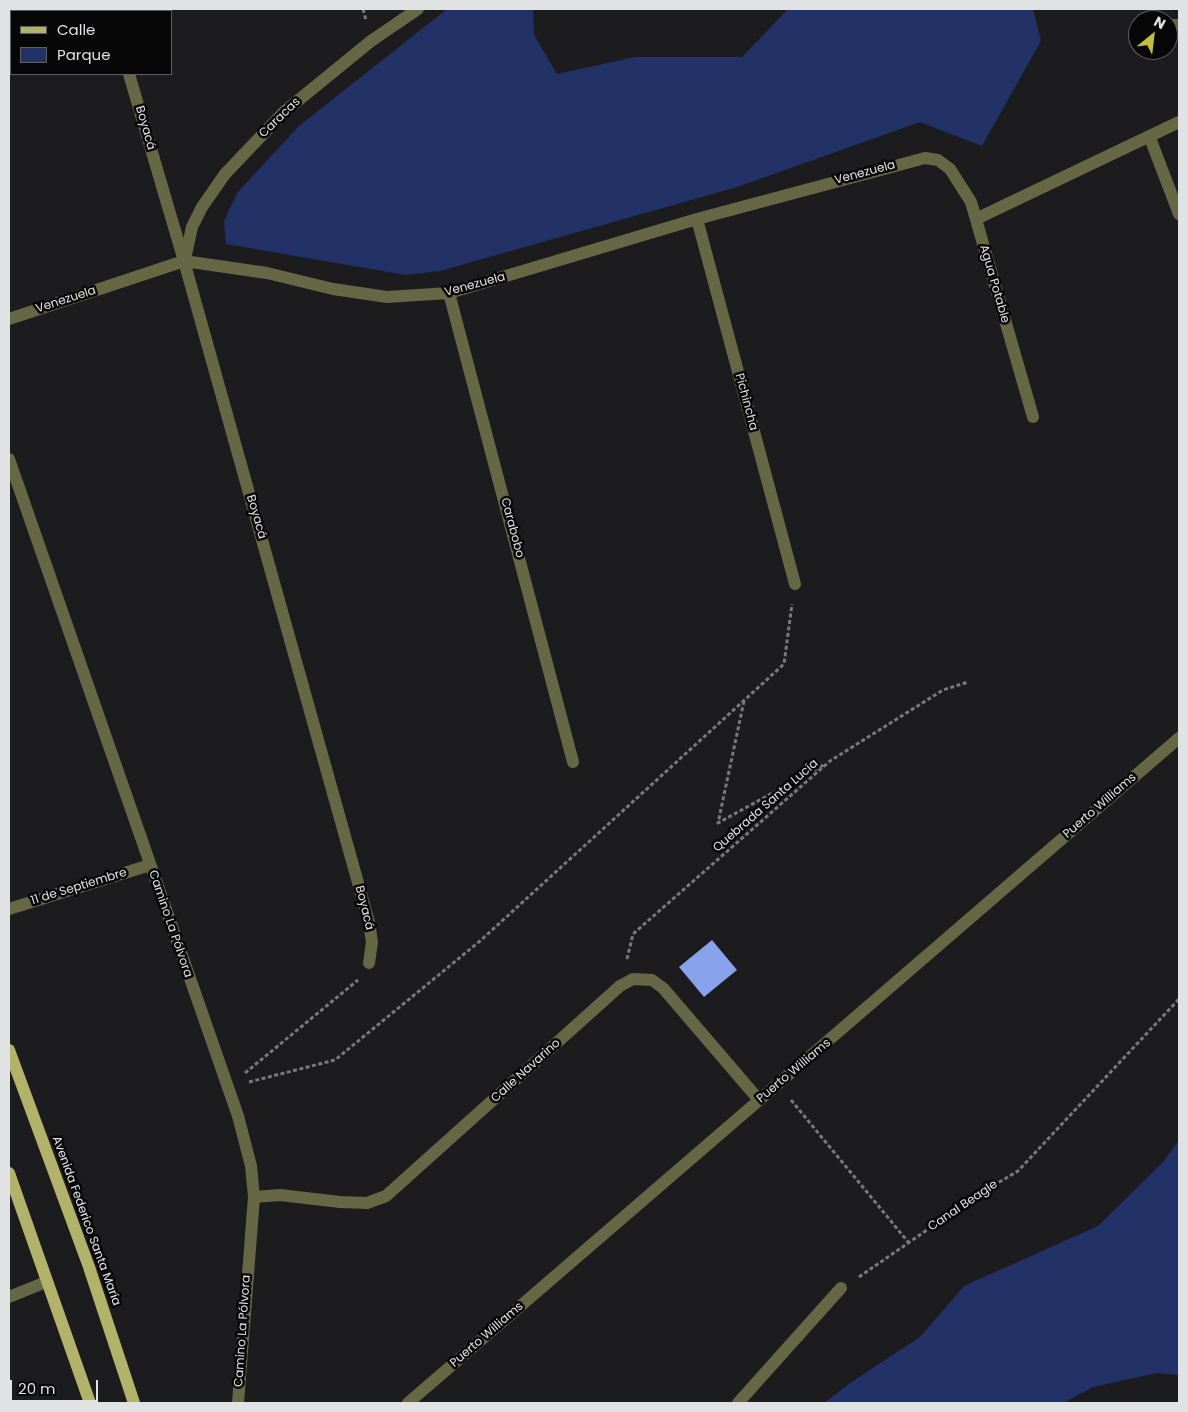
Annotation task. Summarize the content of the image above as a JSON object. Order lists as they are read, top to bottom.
{
  "streets": {
    "main road": ["Avenida Federico Santa María"],
    "street": [
      "Caracas",
      "Boyacá",
      "Venezuela",
      "Agua Potable",
      "Pichincha",
      "Carabobo",
      "Puerto Williams",
      "11 de Septiembre",
      "Camino La Pólvora",
      "Calle Navarino"
    ],
    "path": ["Quebrada Santa Lucía", "Canal Beagle"]
  },
  "crossings": [
    ["Caracas", "Boyacá"],
    ["Caracas", "Venezuela"],
    ["Boyacá", "Venezuela"],
    ["Venezuela", "Agua Potable"],
    ["Venezuela", "Pichincha"],
    ["Venezuela", "Carabobo"],
    ["Quebrada Santa Lucía", "Calle Navarino"],
    ["Puerto Williams", "Calle Navarino"],
    ["11 de Septiembre", "Camino La Pólvora"],
    ["Camino La Pólvora", "Calle Navarino"]
  ],
  "legend": ["Calle", "Parque"],
  "scale_bar": "20 m",
  "north": "top right"
}
